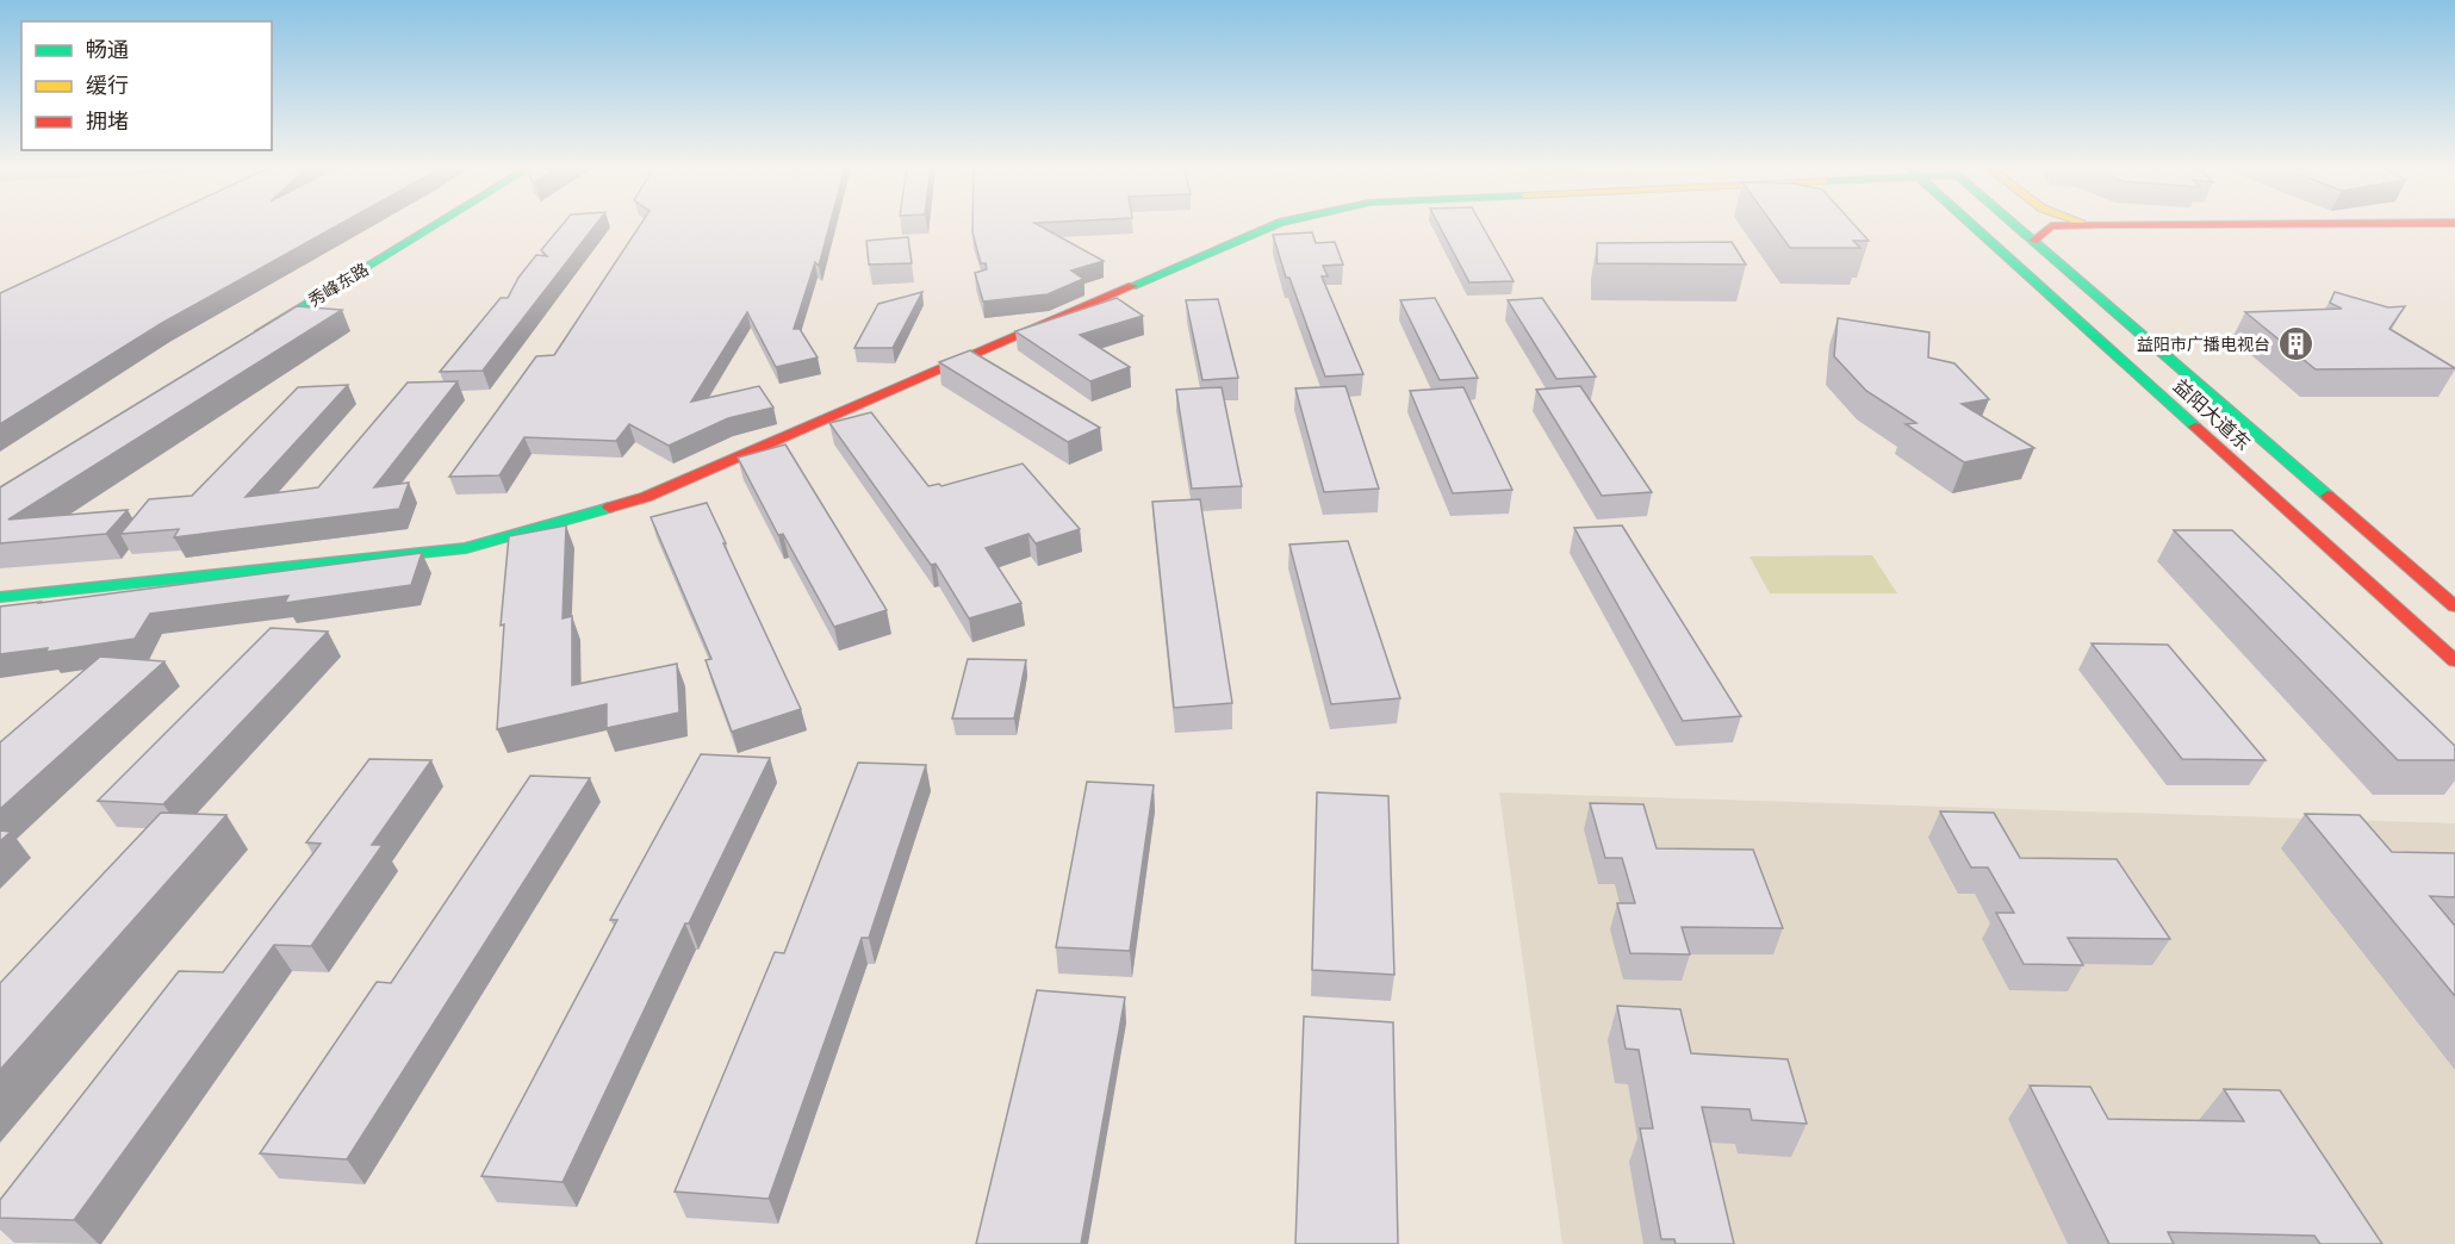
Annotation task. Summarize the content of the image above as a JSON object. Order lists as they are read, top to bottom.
{
  "streets": {
    "street": ["秀峰东路", "益阳大道东"]
  },
  "places": {
    "building": ["益阳市广播电视台"]
  },
  "legend": ["畅通", "缓行", "拥堵"]
}
